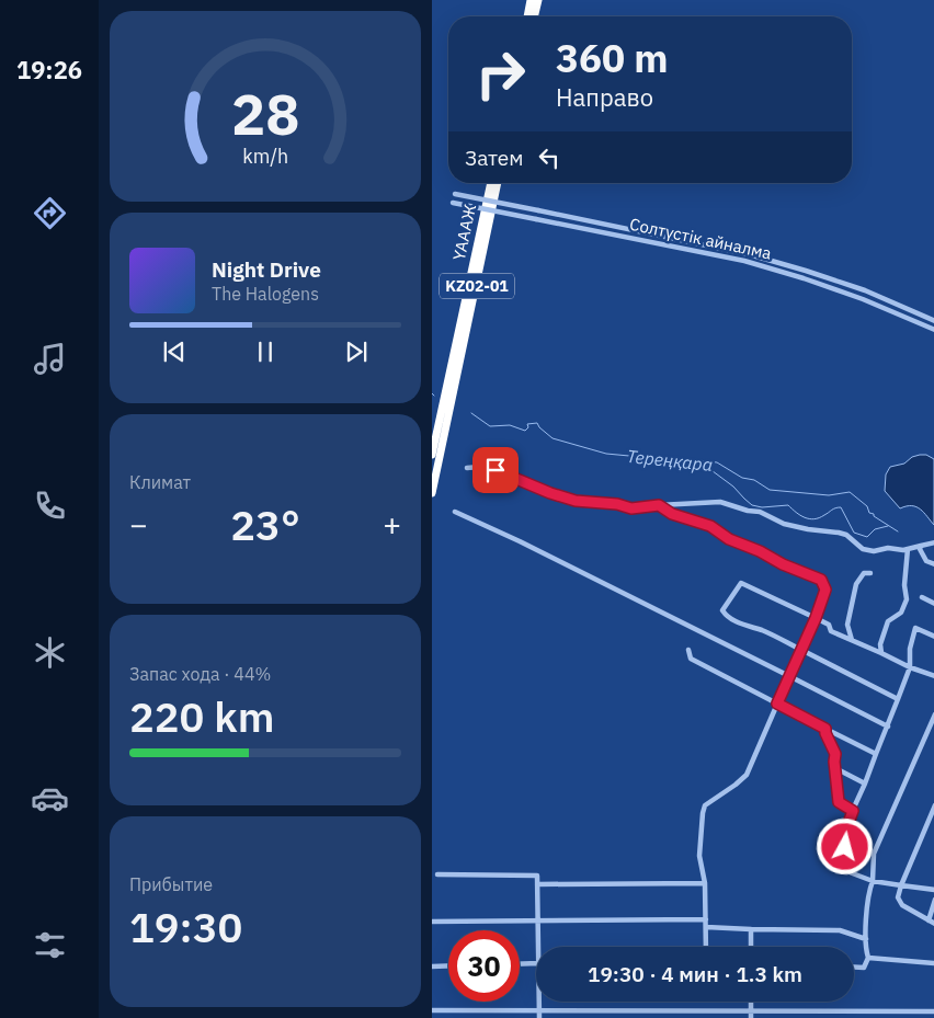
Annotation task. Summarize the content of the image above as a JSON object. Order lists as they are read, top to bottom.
{
  "streets": {
    "highway": ["ҮАААЖ", "KZ02-01"],
    "street": ["Солтүстік айналма"]
  },
  "water": ["Тереңқара"],
  "page": {
    "tabs": "19:26",
    "turn": ["360 m", "Направо"],
    "then": "Затем",
    "song": ["Night Drive", "The Halogens"],
    "tile": [
      "Климат",
      ["Запас хода · 44%", "220 km"],
      ["Прибытие", "19:30"]
    ],
    "heat": ["−", "23°", "+"],
    "limit": "30",
    "trip": "19:30 · 4 мин · 1.3 km",
    "gauge": ["28", "km/h"]
  }
}
